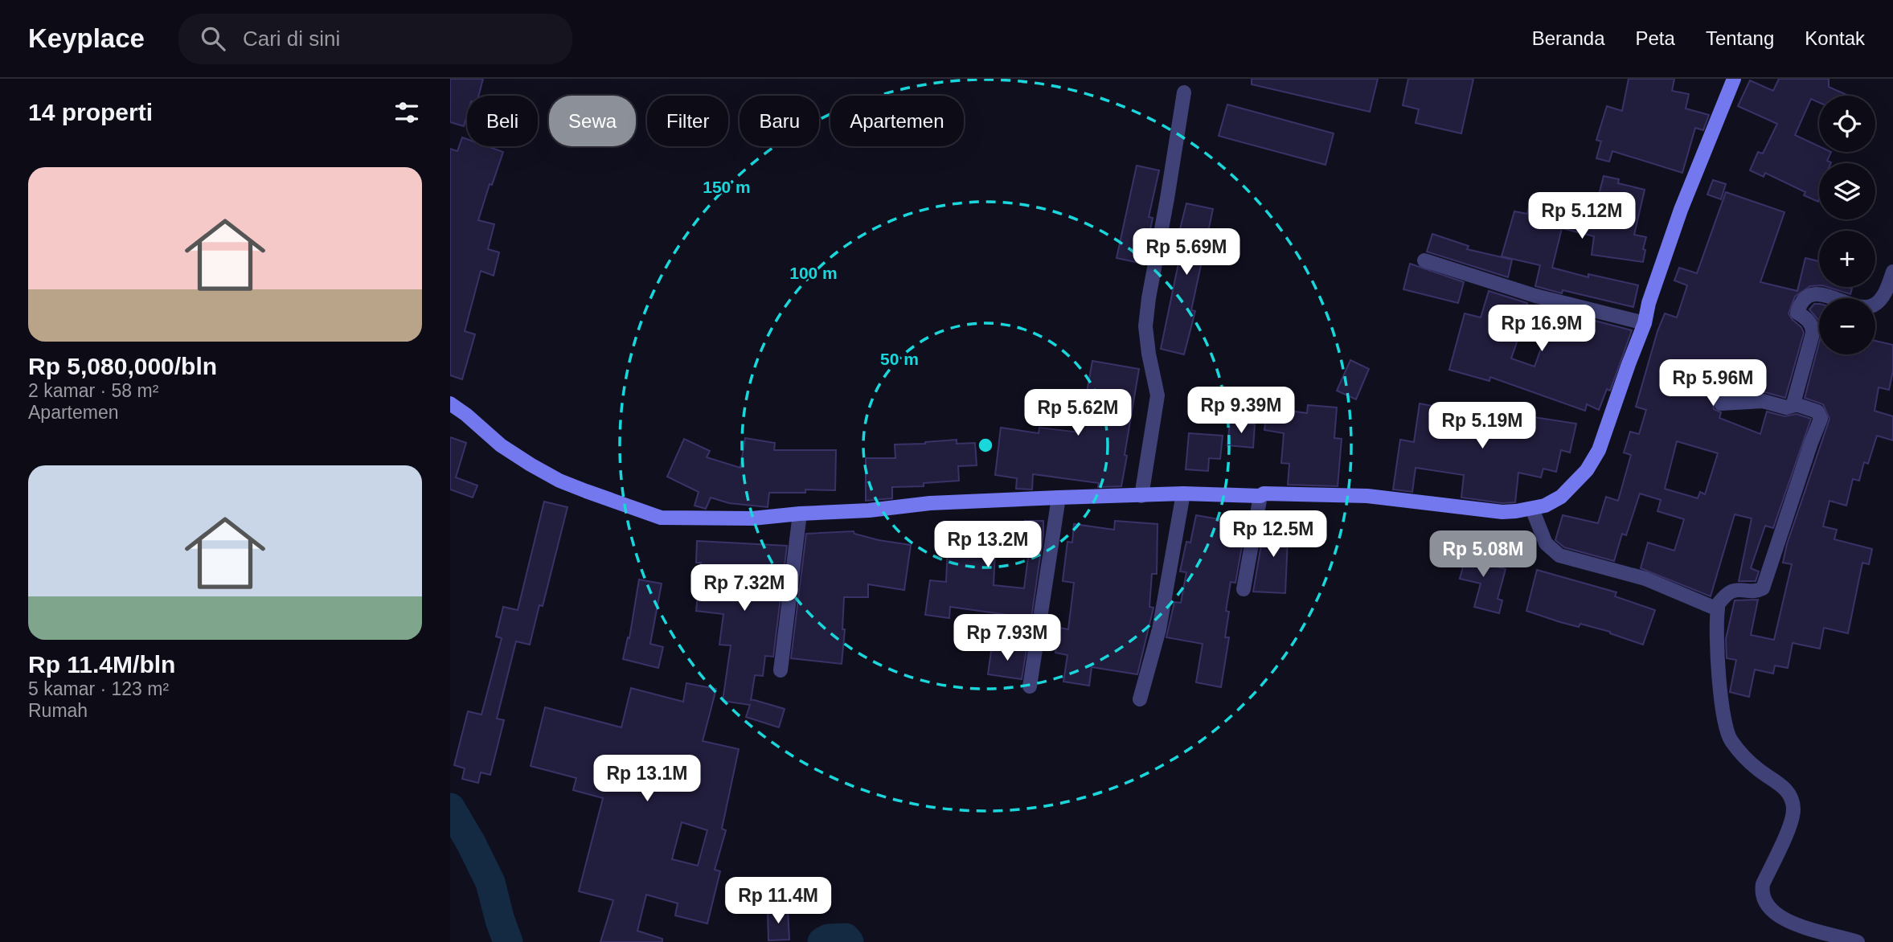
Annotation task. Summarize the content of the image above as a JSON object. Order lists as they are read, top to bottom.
{
  "page": {
    "header": "Keyplace",
    "search": "Cari di sini",
    "nav": [
      "Beranda",
      "Peta",
      "Tentang",
      "Kontak"
    ],
    "heading": "14 properti",
    "map_buttons": ["+", "−"],
    "chip": [
      "Beli",
      "Sewa",
      "Filter",
      "Baru",
      "Apartemen"
    ],
    "list": [
      {
        "name": "Rp 5,080,000/bln",
        "note": "2 kamar · 58 m² · Apartemen"
      },
      {
        "name": "Rp 11.4M/bln",
        "note": "5 kamar · 123 m² · Rumah"
      }
    ],
    "price": [
      "Rp 5.12M",
      "Rp 5.69M",
      "Rp 16.9M",
      "Rp 5.96M",
      "Rp 9.39M",
      "Rp 5.62M",
      "Rp 5.19M",
      "Rp 12.5M",
      "Rp 13.2M",
      "Rp 5.08M",
      "Rp 7.32M",
      "Rp 7.93M",
      "Rp 13.1M",
      "Rp 11.4M"
    ]
  },
  "rings": ["150 m", "100 m", "50 m"]
}
